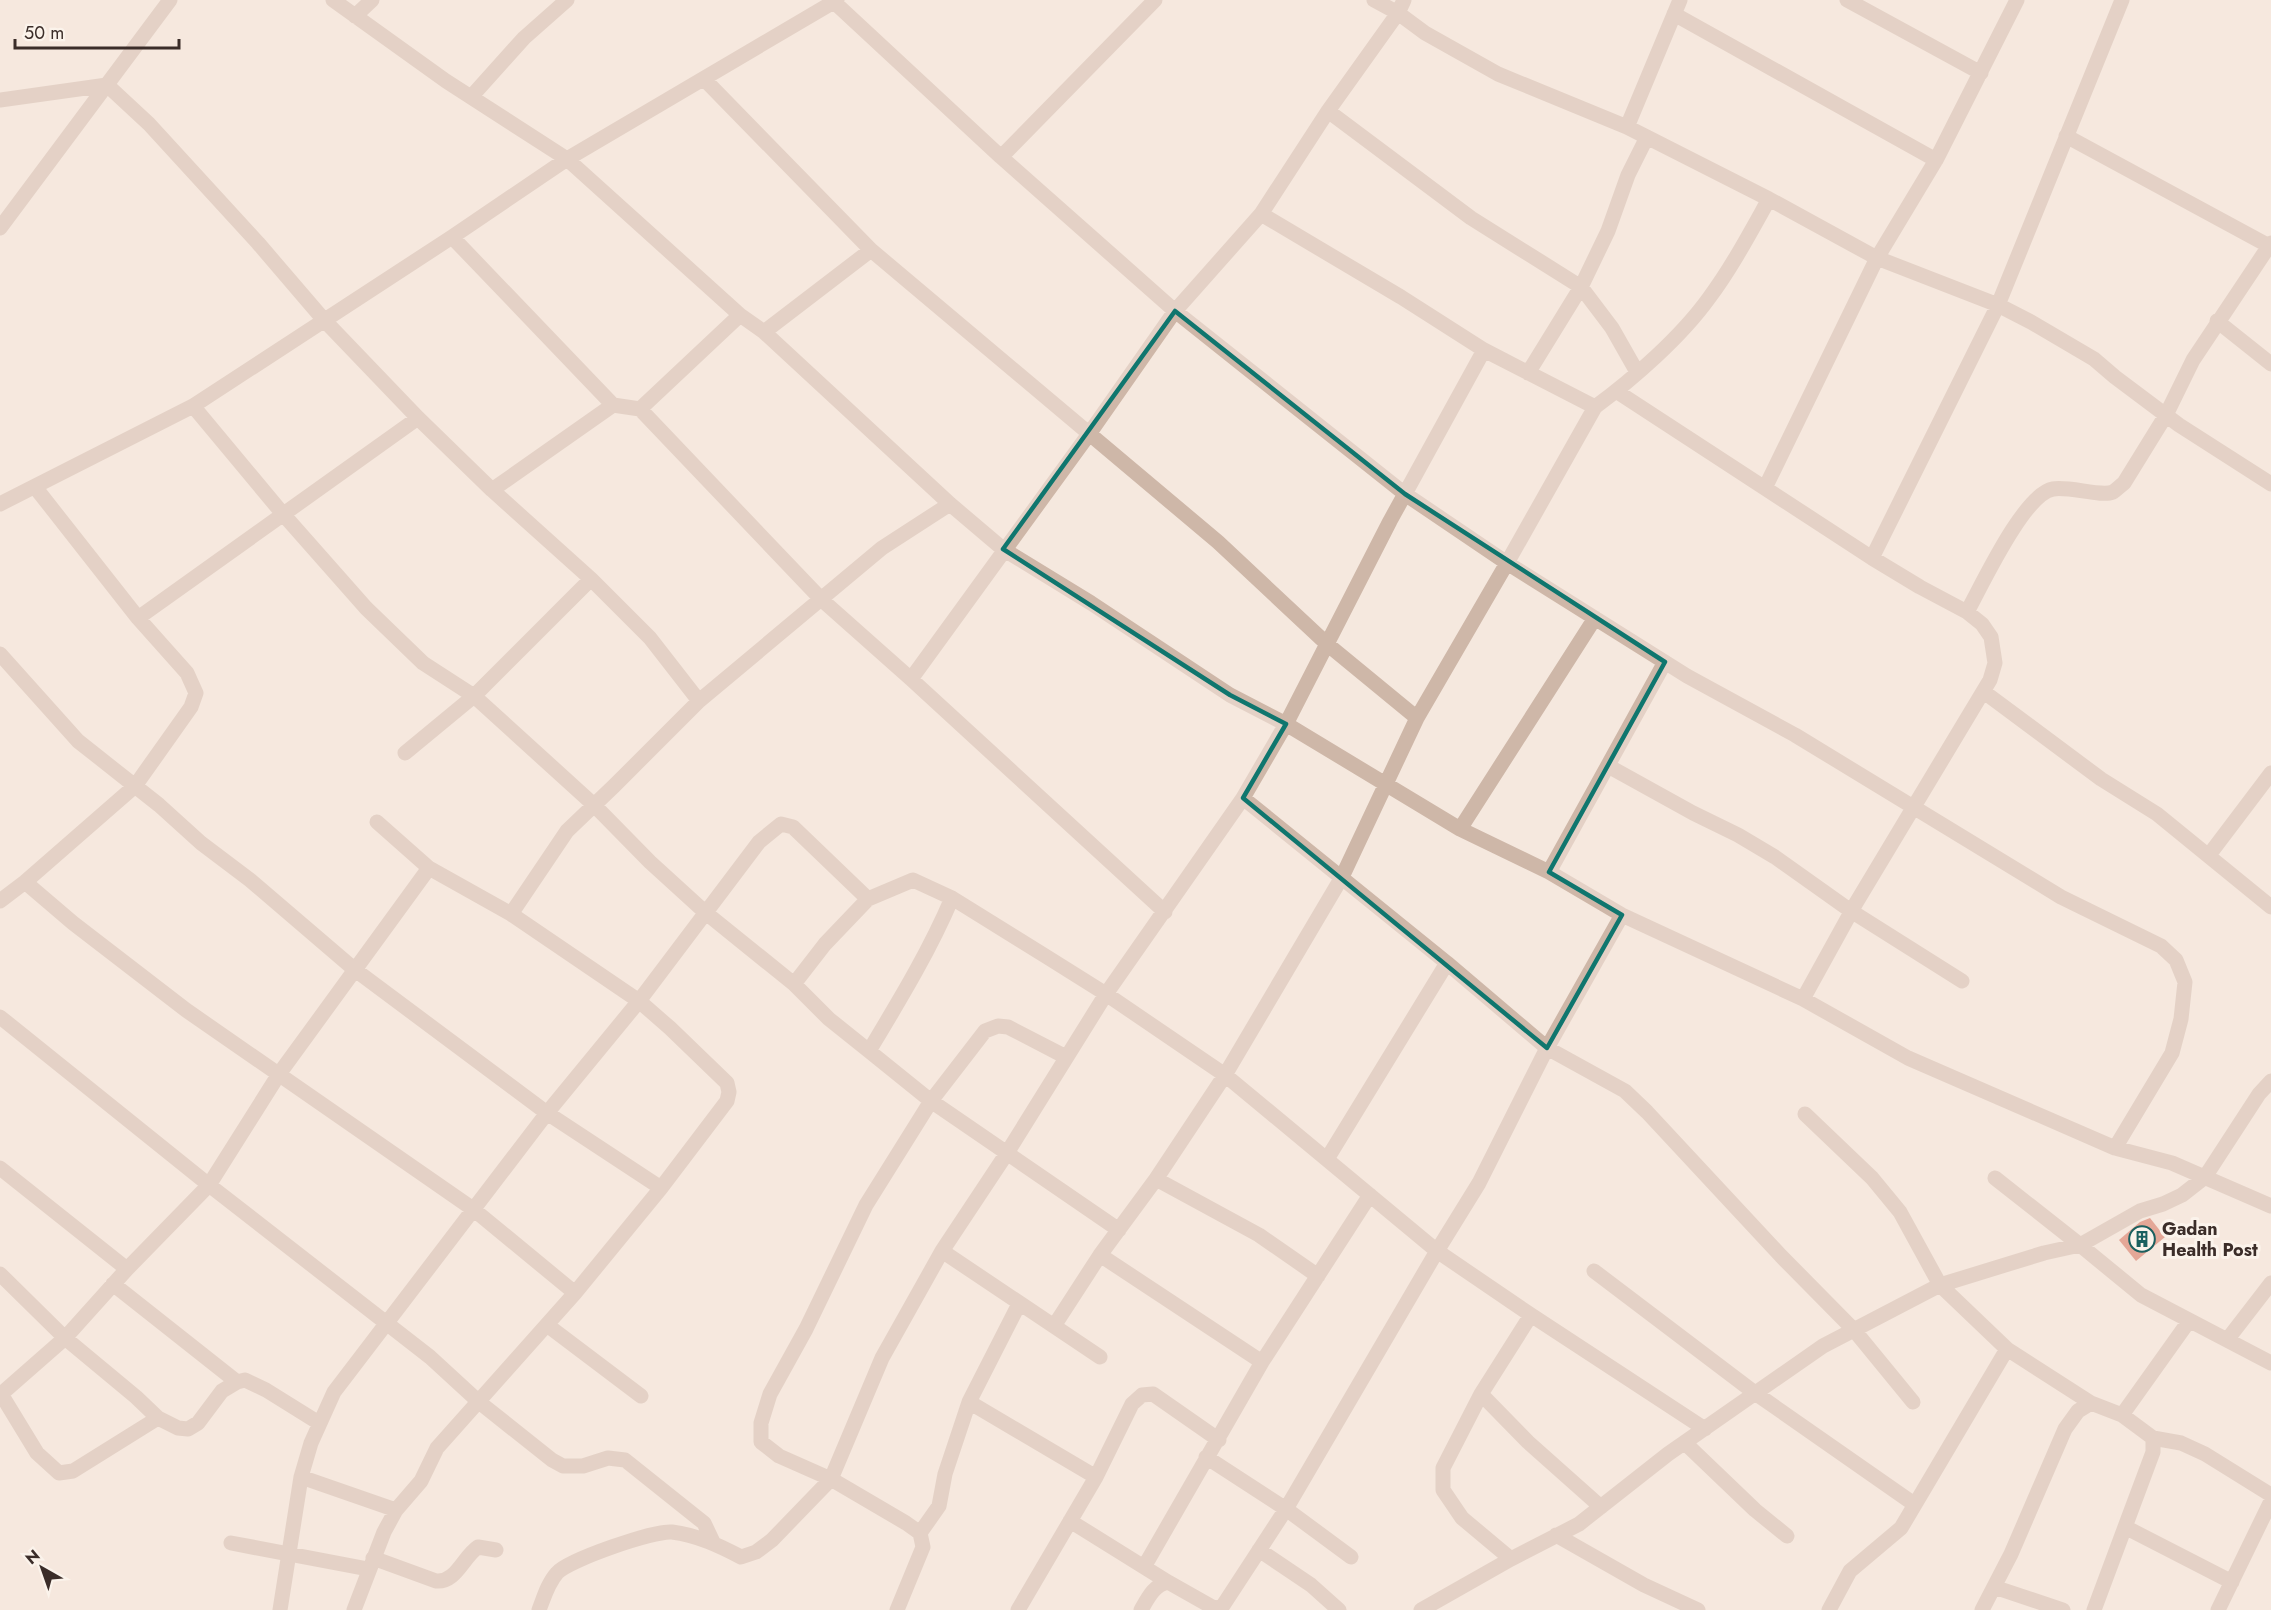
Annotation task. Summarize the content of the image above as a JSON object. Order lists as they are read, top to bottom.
{
  "places": {
    "building": ["Gadan Health Post"]
  },
  "scale_bar": "50 m",
  "north": "top left"
}
